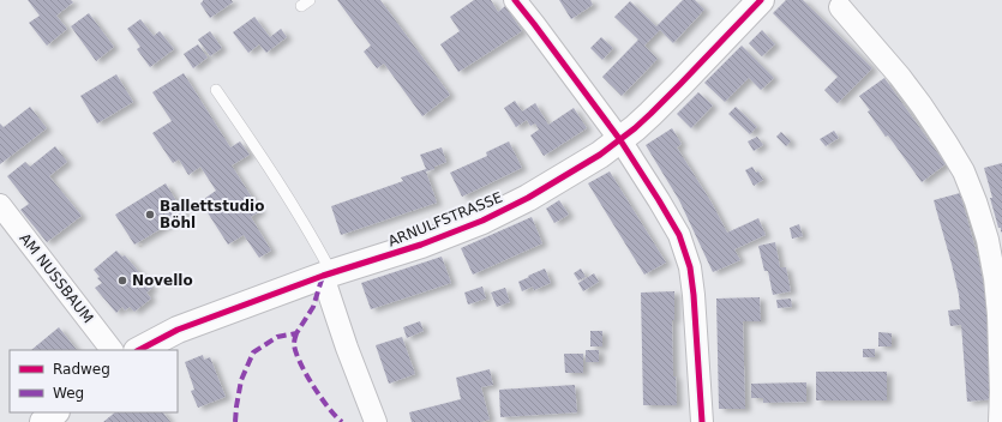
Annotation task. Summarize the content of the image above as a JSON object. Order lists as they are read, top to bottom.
{
  "streets": {
    "street": ["ARNULFSTRASSE", "AM NUSSBAUM"]
  },
  "places": ["Ballettstudio Böhl", "Novello"],
  "legend": ["Radweg", "Weg"]
}
